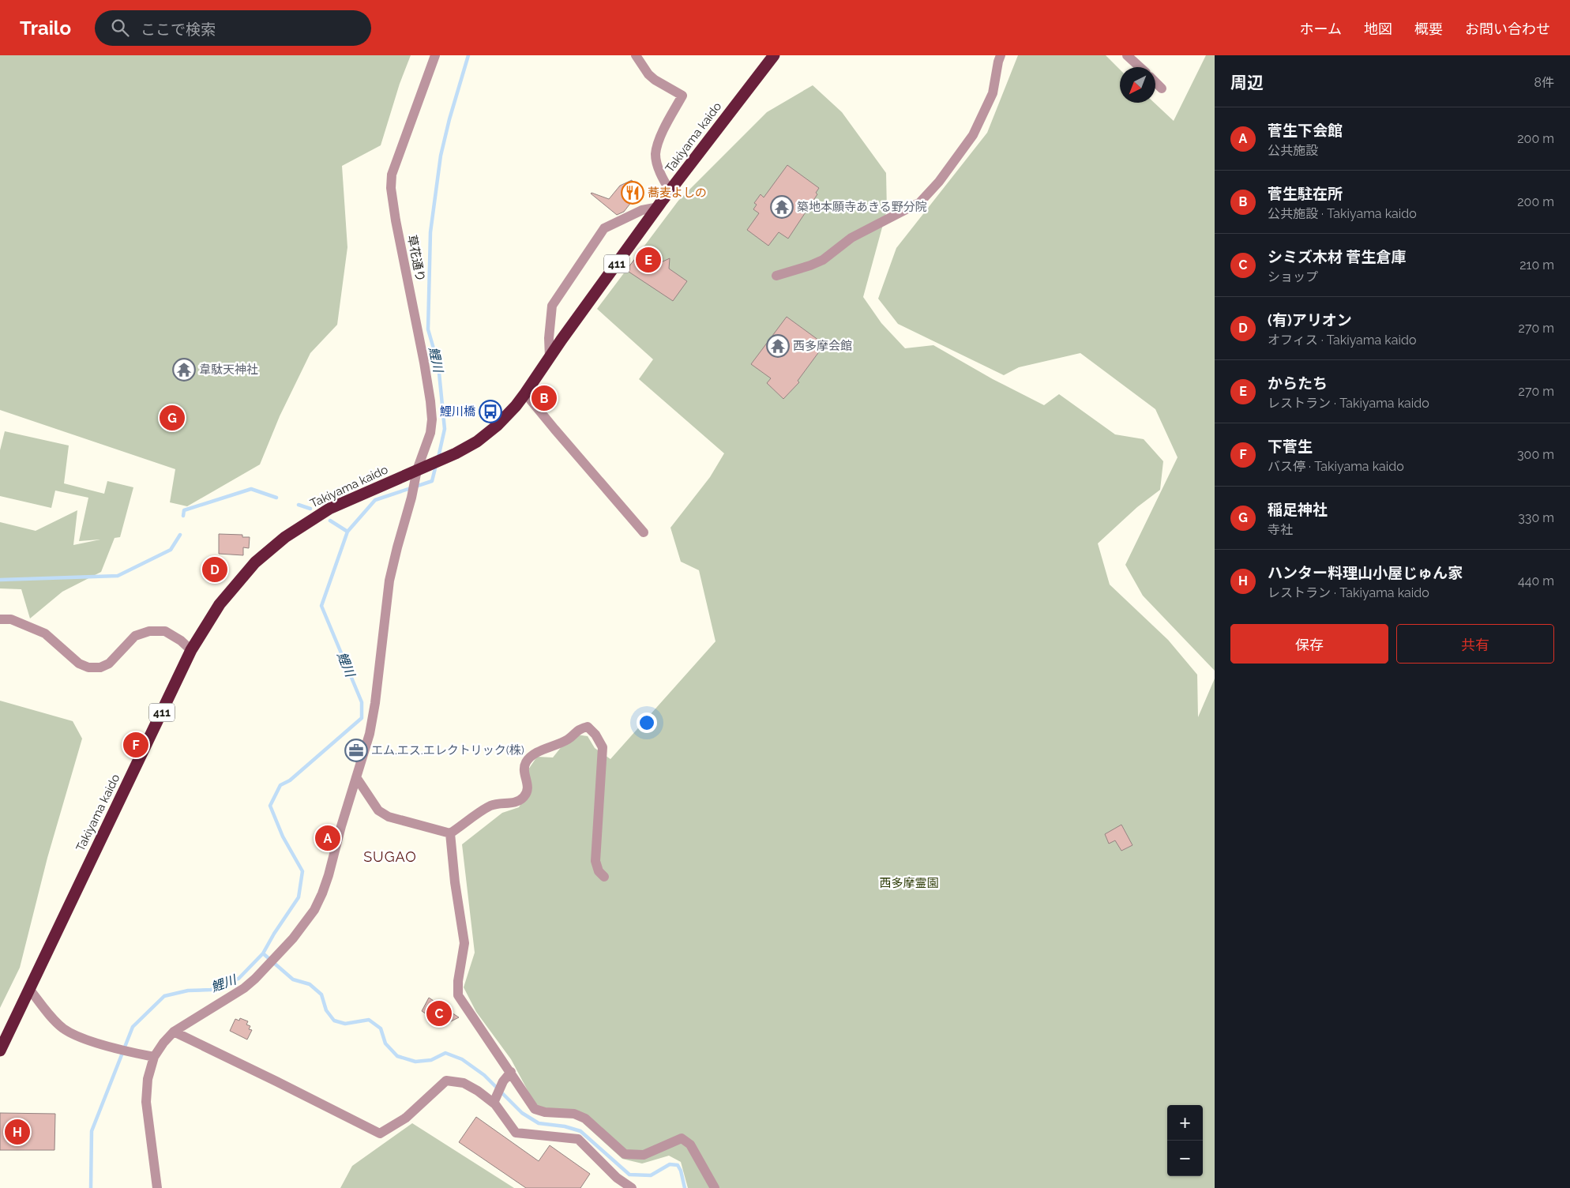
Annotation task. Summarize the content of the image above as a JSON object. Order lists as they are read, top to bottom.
{
  "streets": {
    "highway": ["Takiyama kaido", "411"],
    "street": ["草花通り"]
  },
  "crossings": [
    ["Takiyama kaido", "草花通り"]
  ],
  "districts": ["SUGAO"],
  "water": ["鯉川"],
  "parks": ["西多摩霊園"],
  "places": {
    "restaurant": ["蕎麦よしの"],
    "temple": ["築地本願寺あきる野分院", "西多摩会館", "韋駄天神社"],
    "bus stop": ["鯉川橋"],
    "office": ["エム.エス.エレクトリック(株)"]
  },
  "north": "bottom left",
  "page": {
    "header": "Trailo",
    "search": "ここで検索",
    "nav": [
      "ホーム",
      "地図",
      "概要",
      "お問い合わせ"
    ],
    "heading": ["周辺", "8件"],
    "list": [
      {
        "mark": "A",
        "name": "菅生下会館",
        "note": "公共施設",
        "value": "200 m"
      },
      {
        "mark": "B",
        "name": "菅生駐在所",
        "note": "公共施設 · Takiyama kaido",
        "value": "200 m"
      },
      {
        "mark": "C",
        "name": "シミズ木材 菅生倉庫",
        "note": "ショップ",
        "value": "210 m"
      },
      {
        "mark": "D",
        "name": "(有)アリオン",
        "note": "オフィス · Takiyama kaido",
        "value": "270 m"
      },
      {
        "mark": "E",
        "name": "からたち",
        "note": "レストラン · Takiyama kaido",
        "value": "270 m"
      },
      {
        "mark": "F",
        "name": "下菅生",
        "note": "バス停 · Takiyama kaido",
        "value": "300 m"
      },
      {
        "mark": "G",
        "name": "稲足神社",
        "note": "寺社",
        "value": "330 m"
      },
      {
        "mark": "H",
        "name": "ハンター料理山小屋じゅん家",
        "note": "レストラン · Takiyama kaido",
        "value": "440 m"
      }
    ],
    "pins": [
      "E",
      "B",
      "G",
      "D",
      "F",
      "A",
      "C",
      "H"
    ],
    "buttons": ["保存", "共有"],
    "map_buttons": ["+", "−"]
  }
}
